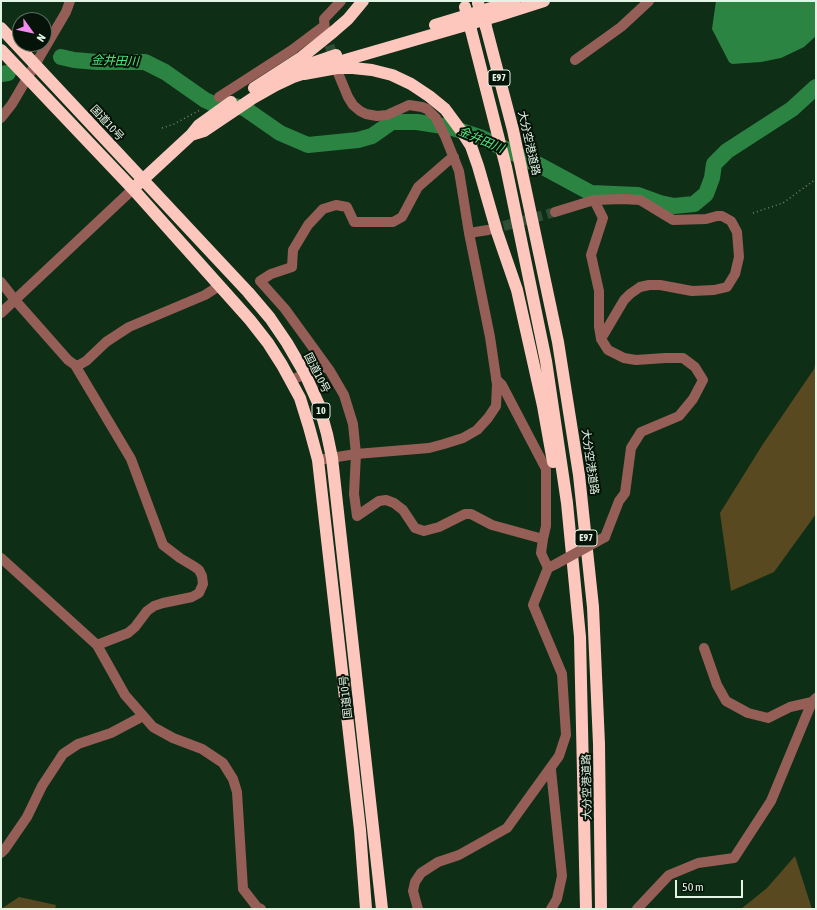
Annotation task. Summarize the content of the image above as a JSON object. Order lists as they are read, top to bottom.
{
  "streets": {
    "highway": [
      "E97",
      "国道10号",
      "大分空港道路",
      "10"
    ]
  },
  "water": ["金井田川"],
  "scale_bar": "50 m",
  "north": "bottom right"
}
